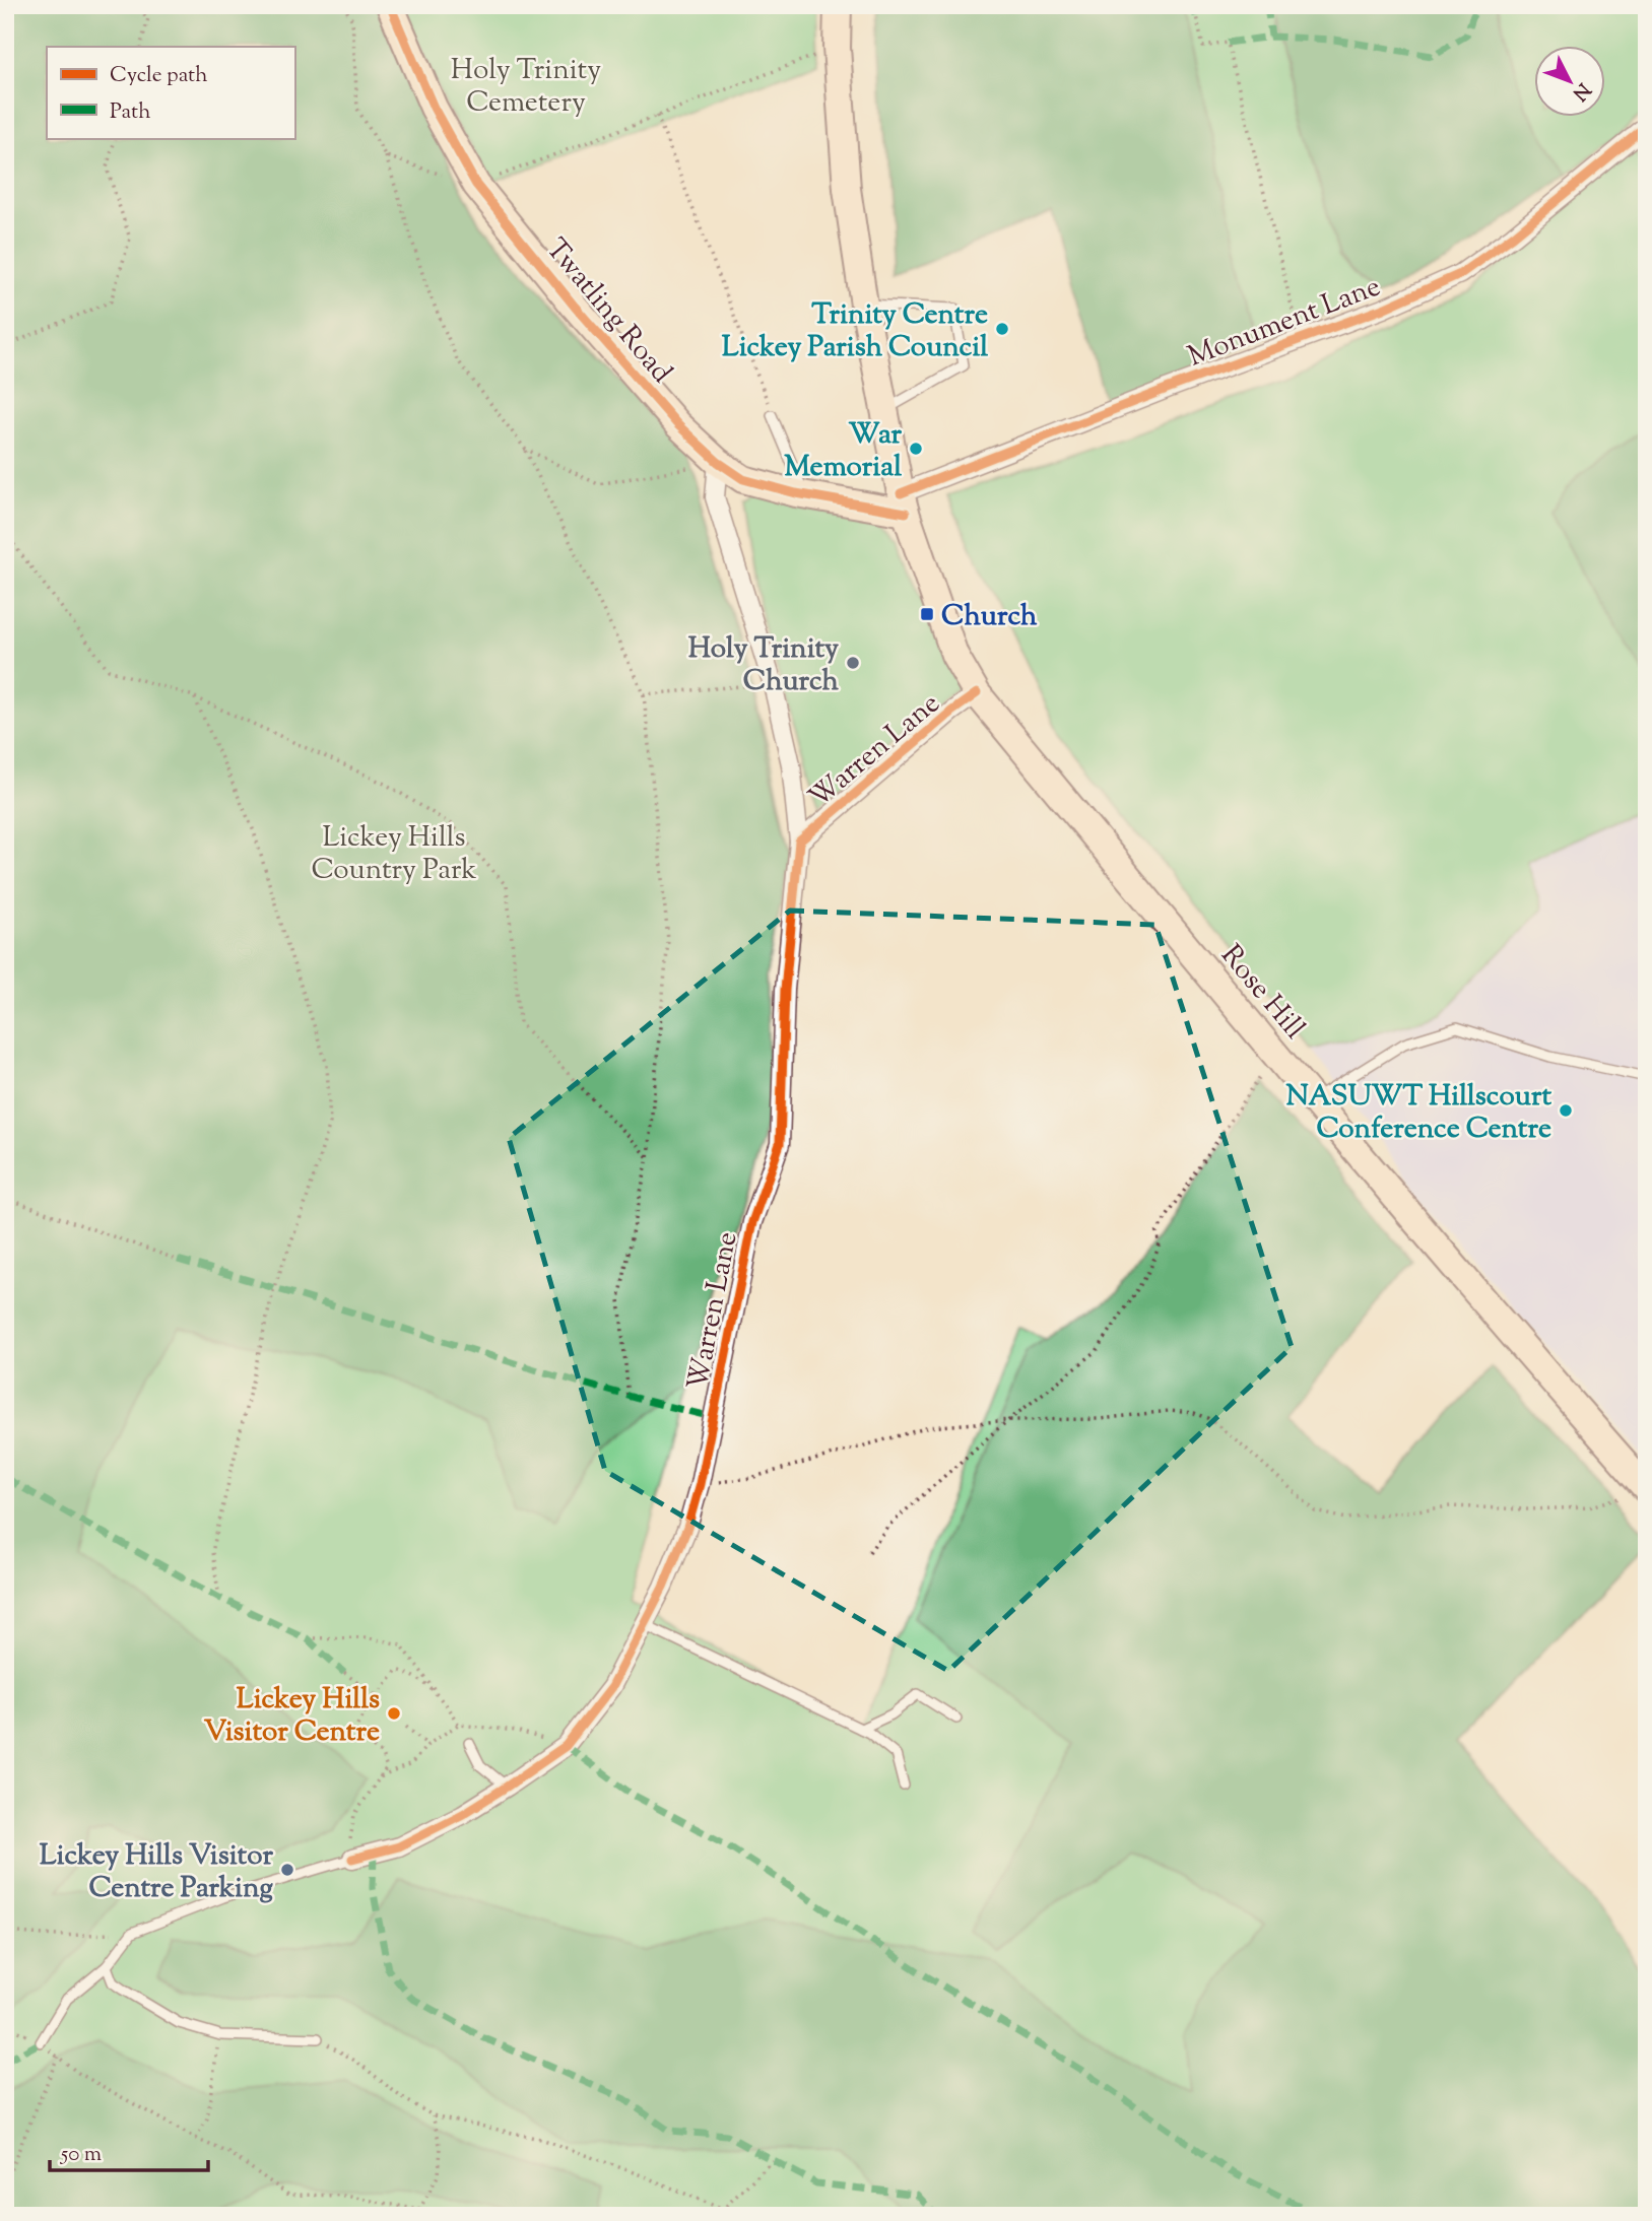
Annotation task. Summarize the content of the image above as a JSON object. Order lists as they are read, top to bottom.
{
  "streets": {
    "main road": ["Twatling Road", "Rose Hill"],
    "street": ["Monument Lane", "Warren Lane"]
  },
  "crossings": [
    ["Twatling Road", "Monument Lane"],
    ["Twatling Road", "Warren Lane"],
    ["Twatling Road", "Rose Hill"],
    ["Monument Lane", "Rose Hill"],
    ["Warren Lane", "Rose Hill"]
  ],
  "parks": ["Holy Trinity Cemetery", "Lickey Hills Country Park"],
  "places": {
    "other": [
      "Trinity Centre Lickey Parish Council",
      "War Memorial",
      "Holy Trinity Church",
      "NASUWT Hillscourt Conference Centre",
      "Lickey Hills Visitor Centre",
      "Lickey Hills Visitor Centre Parking"
    ],
    "transit": ["Church"]
  },
  "legend": ["Cycle path", "Path"],
  "scale_bar": "50 m",
  "north": "bottom right"
}
